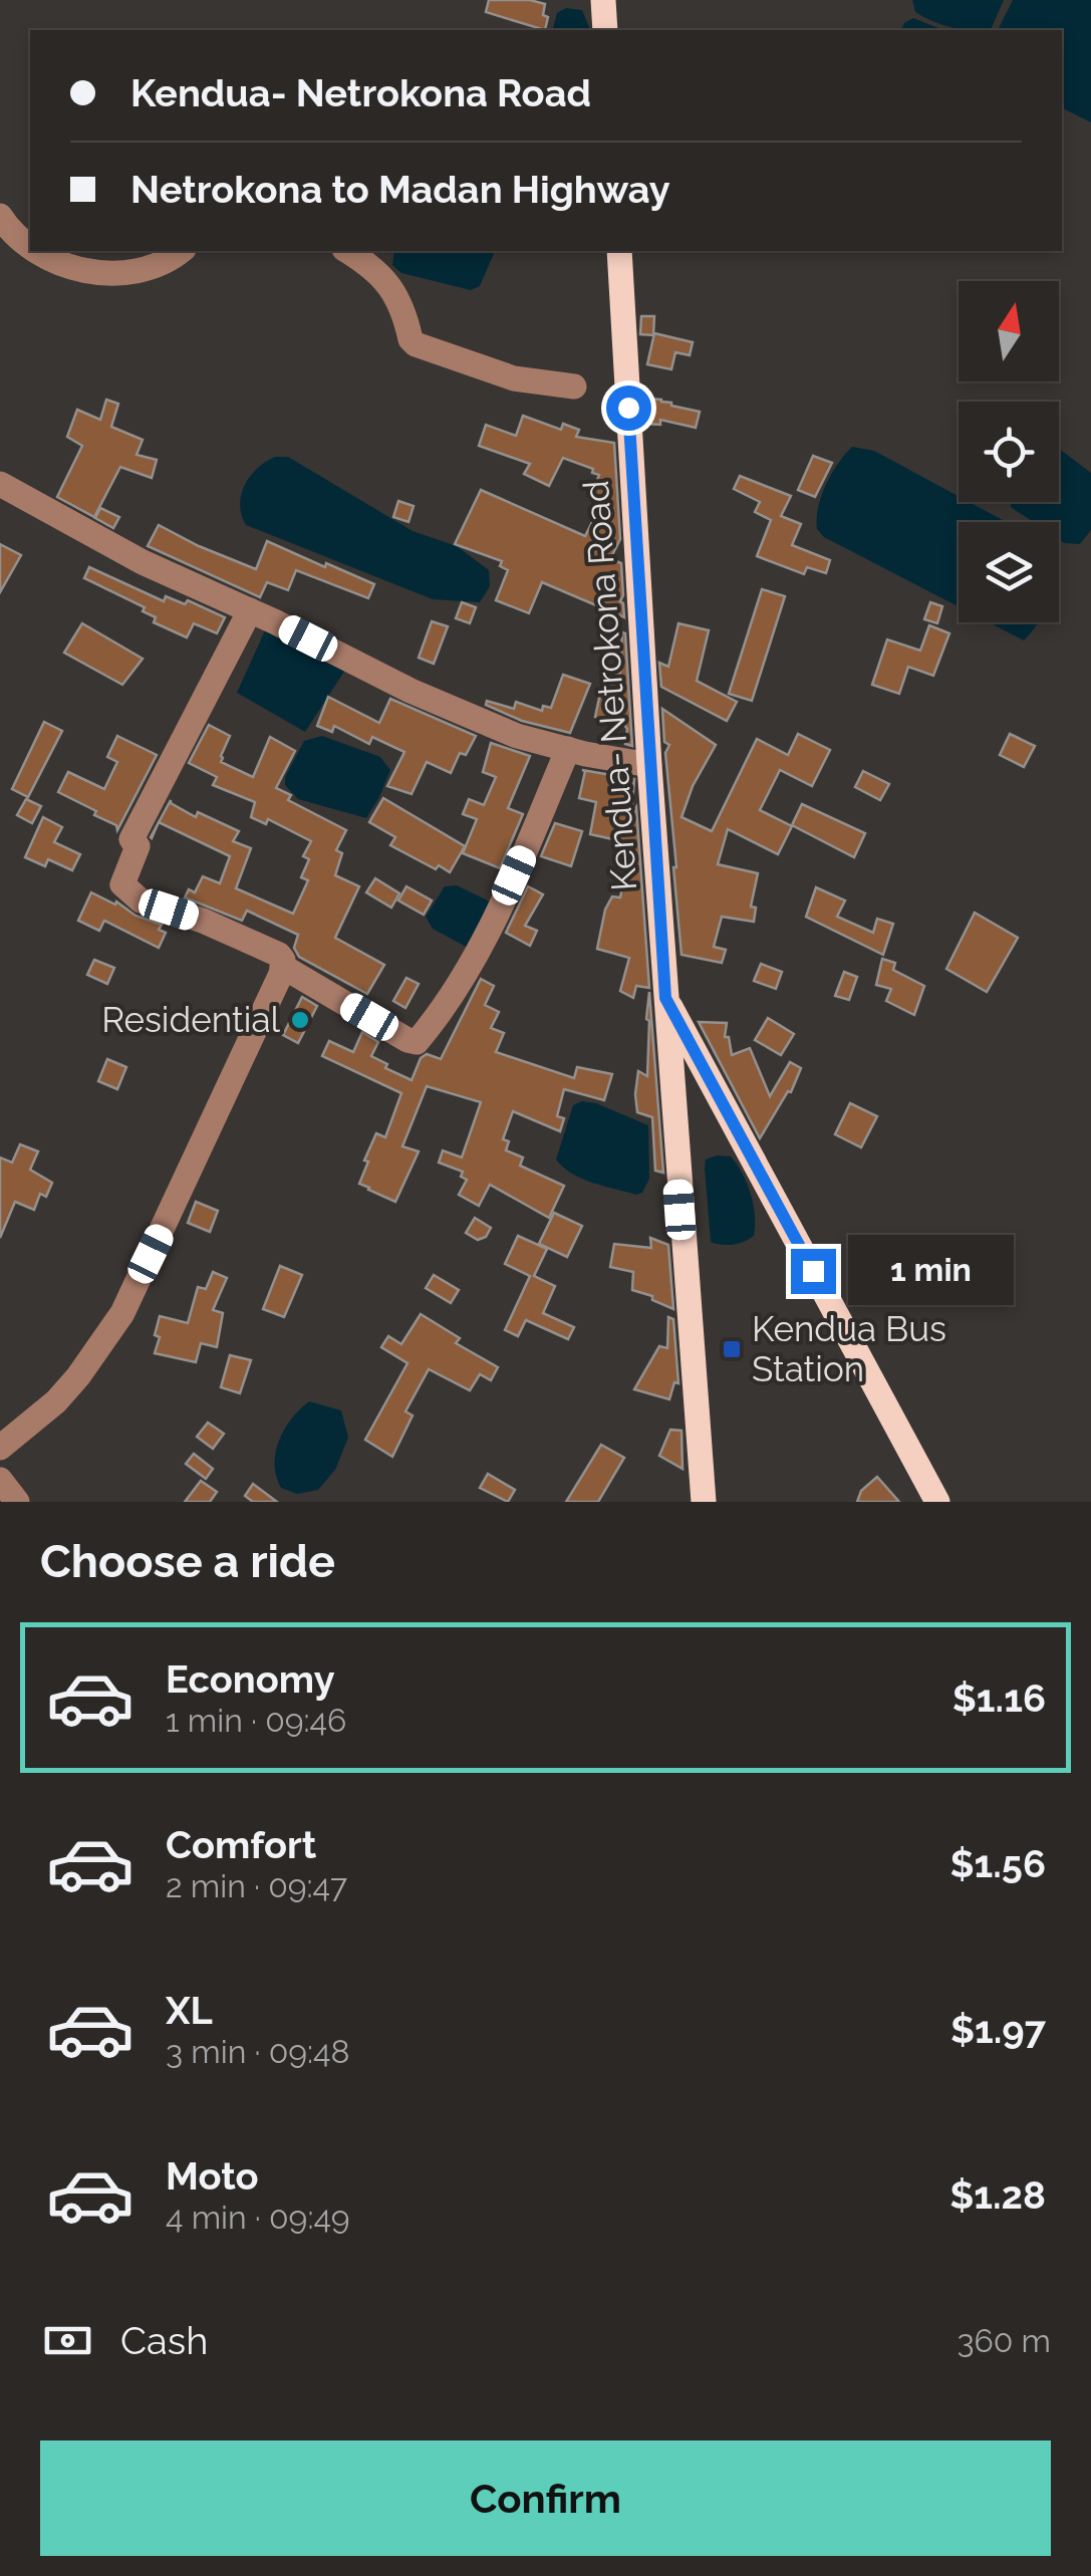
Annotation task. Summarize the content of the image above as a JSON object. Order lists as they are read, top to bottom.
{
  "streets": {
    "main road": ["Kendua- Netrokona Road"]
  },
  "places": {
    "other": ["Residential"],
    "transit": ["Kendua Bus Station"]
  },
  "north": "top",
  "page": {
    "banner": ["Kendua- Netrokona Road", "Netrokona to Madan Highway"],
    "bubble": "1 min",
    "heading": "Choose a ride",
    "list": [
      {
        "name": "Economy",
        "note": "1 min · 09:46",
        "value": "$1.16"
      },
      {
        "name": "Comfort",
        "note": "2 min · 09:47",
        "value": "$1.56"
      },
      {
        "name": "XL",
        "note": "3 min · 09:48",
        "value": "$1.97"
      },
      {
        "name": "Moto",
        "note": "4 min · 09:49",
        "value": "$1.28"
      }
    ],
    "pay": ["Cash", "360 m"],
    "buttons": "Confirm"
  }
}
